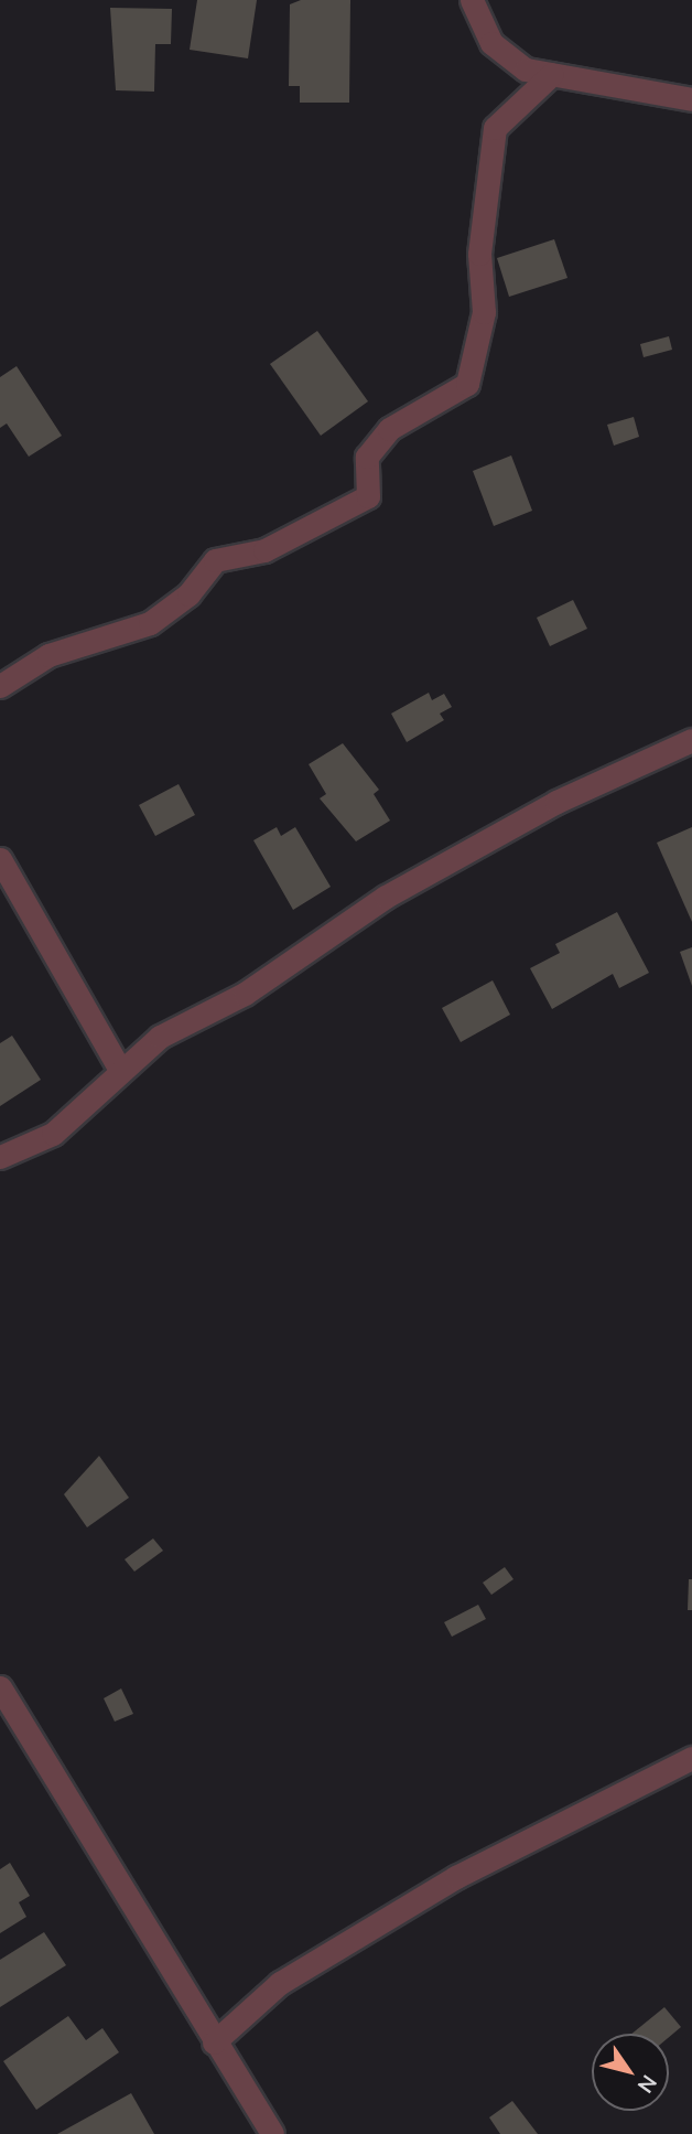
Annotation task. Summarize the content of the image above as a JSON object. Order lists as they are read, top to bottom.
{
  "north": "bottom right"
}
